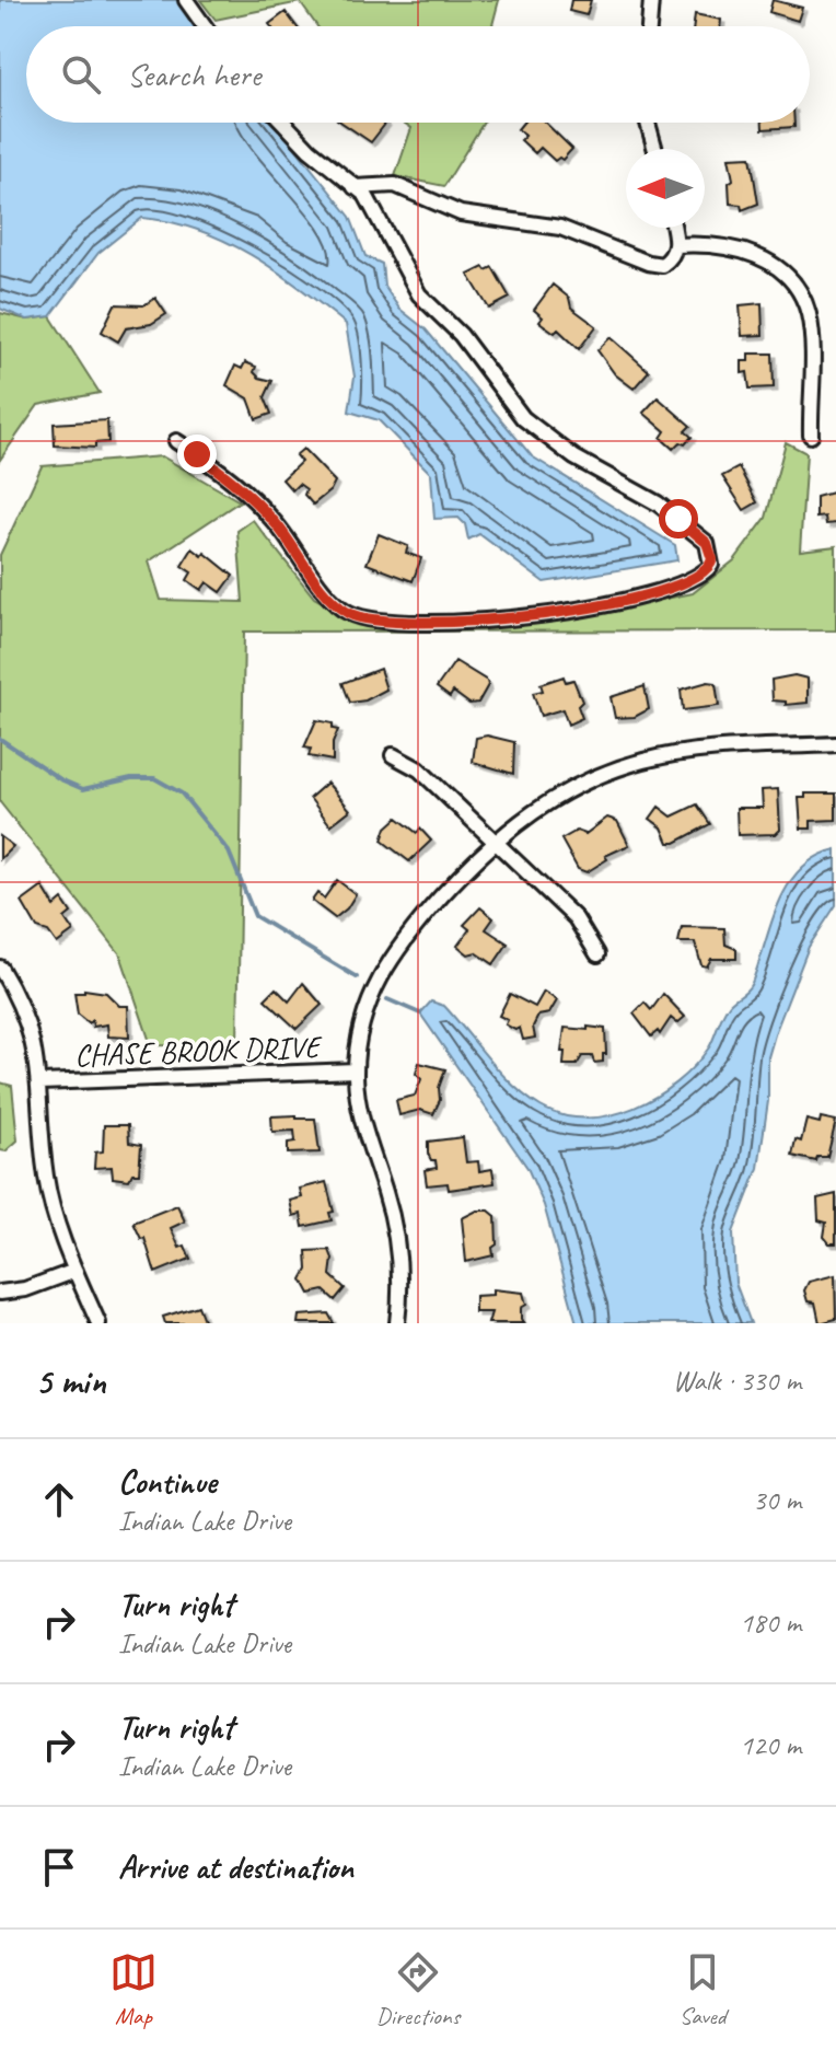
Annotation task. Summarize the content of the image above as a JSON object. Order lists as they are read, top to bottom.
{
  "streets": {
    "street": ["CHASE BROOK DRIVE"]
  },
  "north": "left",
  "page": {
    "search": "Search here",
    "heading": ["5 min", "Walk · 330 m"],
    "list": [
      ["Continue", "Indian Lake Drive", "30 m"],
      ["Turn right", "Indian Lake Drive", "180 m"],
      ["Turn right", "Indian Lake Drive", "120 m"],
      "Arrive at destination"
    ],
    "nav": ["Map", "Directions", "Saved"]
  }
}
